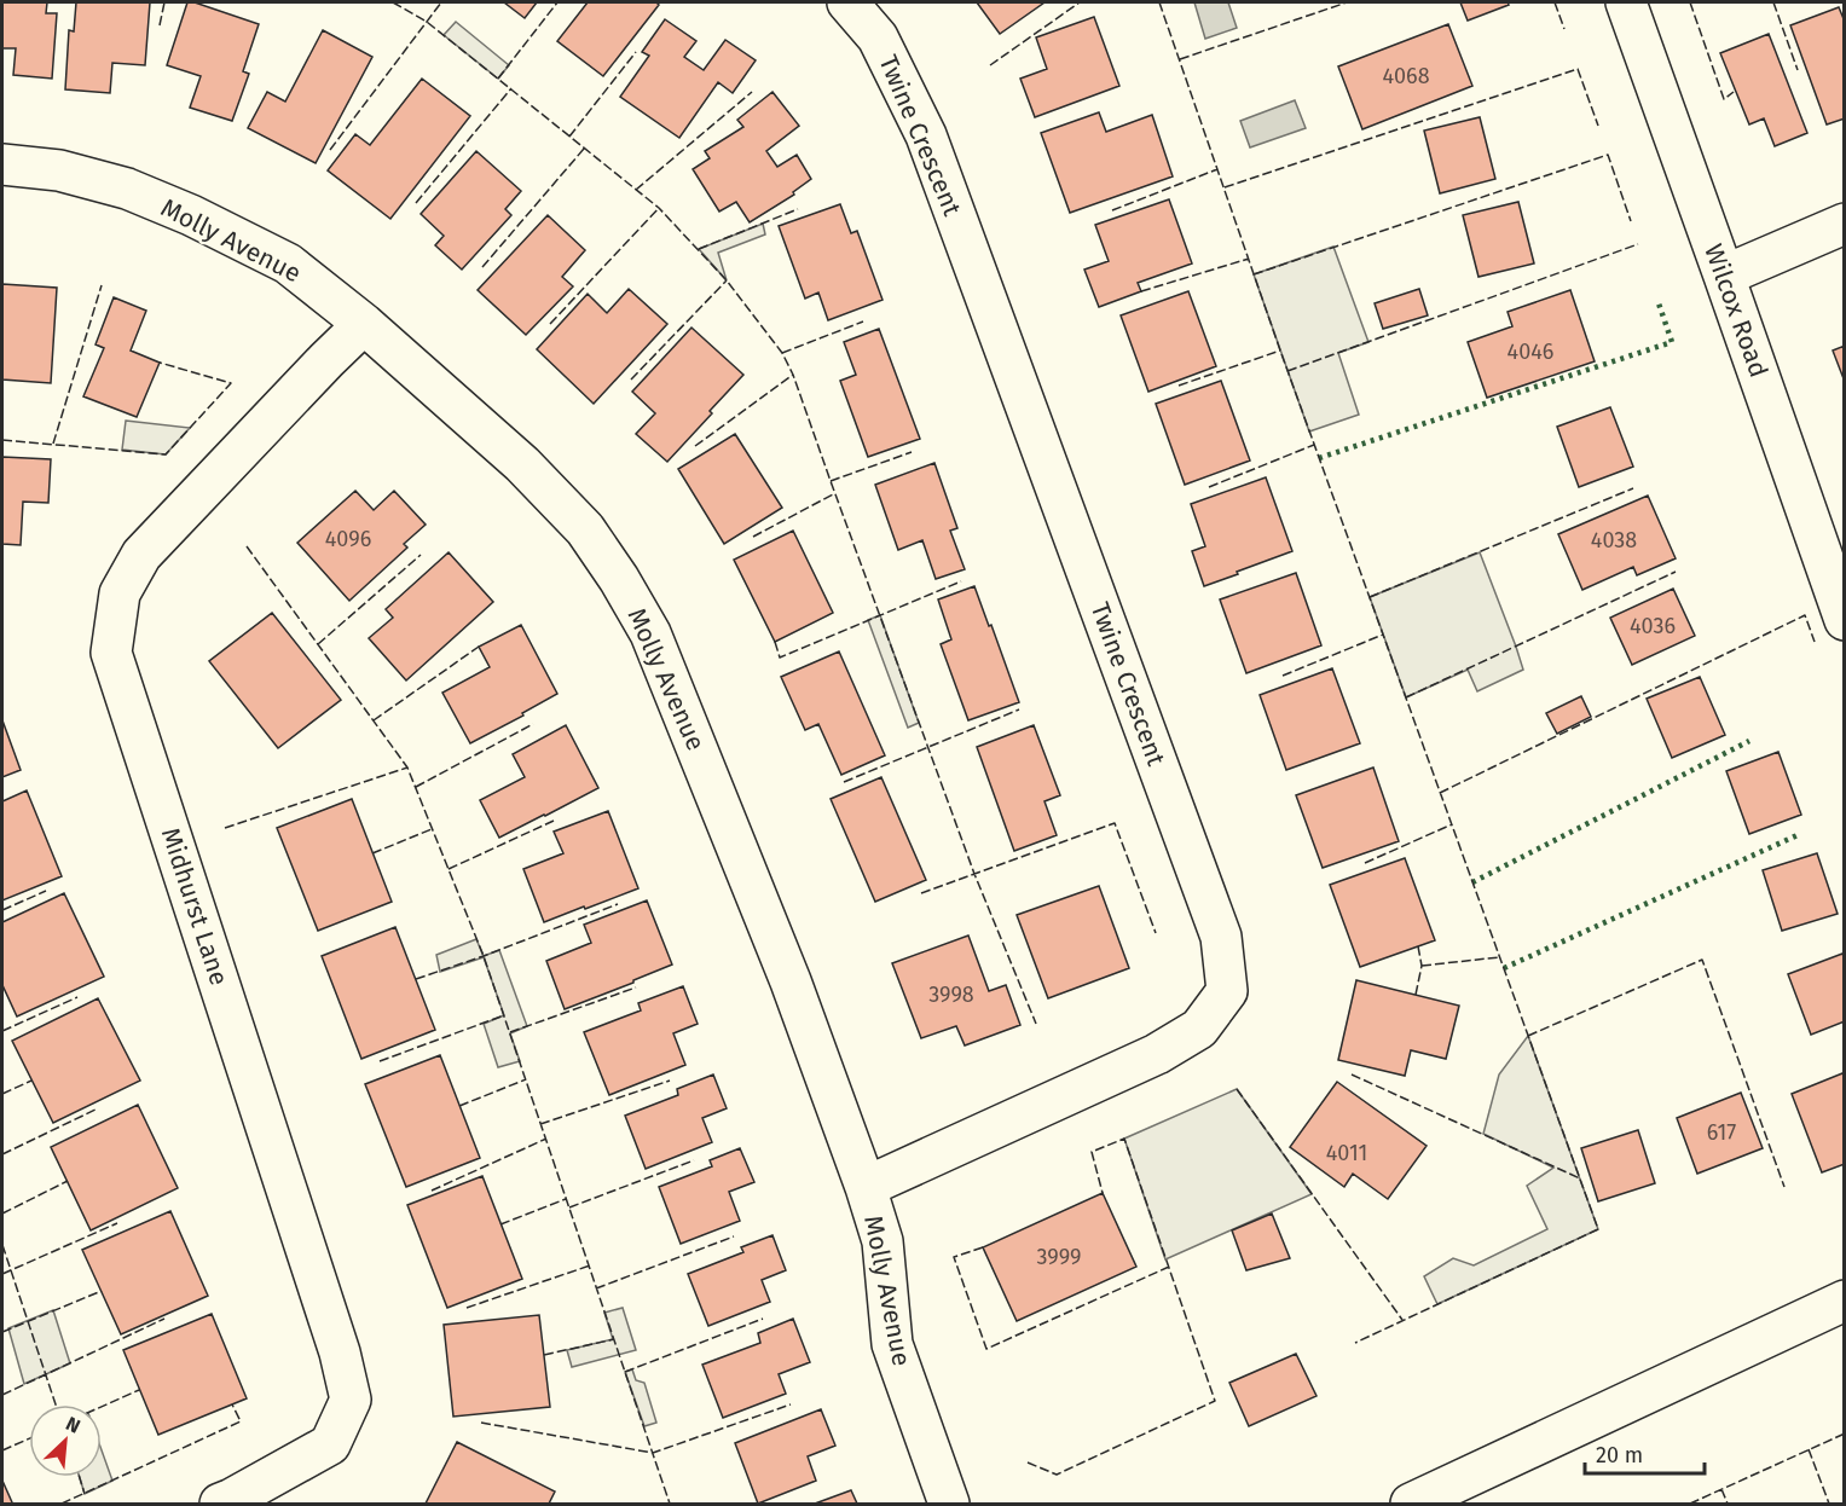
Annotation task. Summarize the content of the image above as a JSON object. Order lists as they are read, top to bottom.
{
  "streets": {
    "street": [
      "Twine Crescent",
      "Molly Avenue",
      "Wilcox Road",
      "Midhurst Lane"
    ]
  },
  "crossings": [
    ["Twine Crescent", "Molly Avenue"],
    ["Molly Avenue", "Midhurst Lane"]
  ],
  "house_numbers": [
    "4068",
    "4046",
    "4096",
    "4038",
    "4036",
    "3998",
    "617",
    "4011",
    "3999"
  ],
  "scale_bar": "20 m",
  "north": "top right"
}
